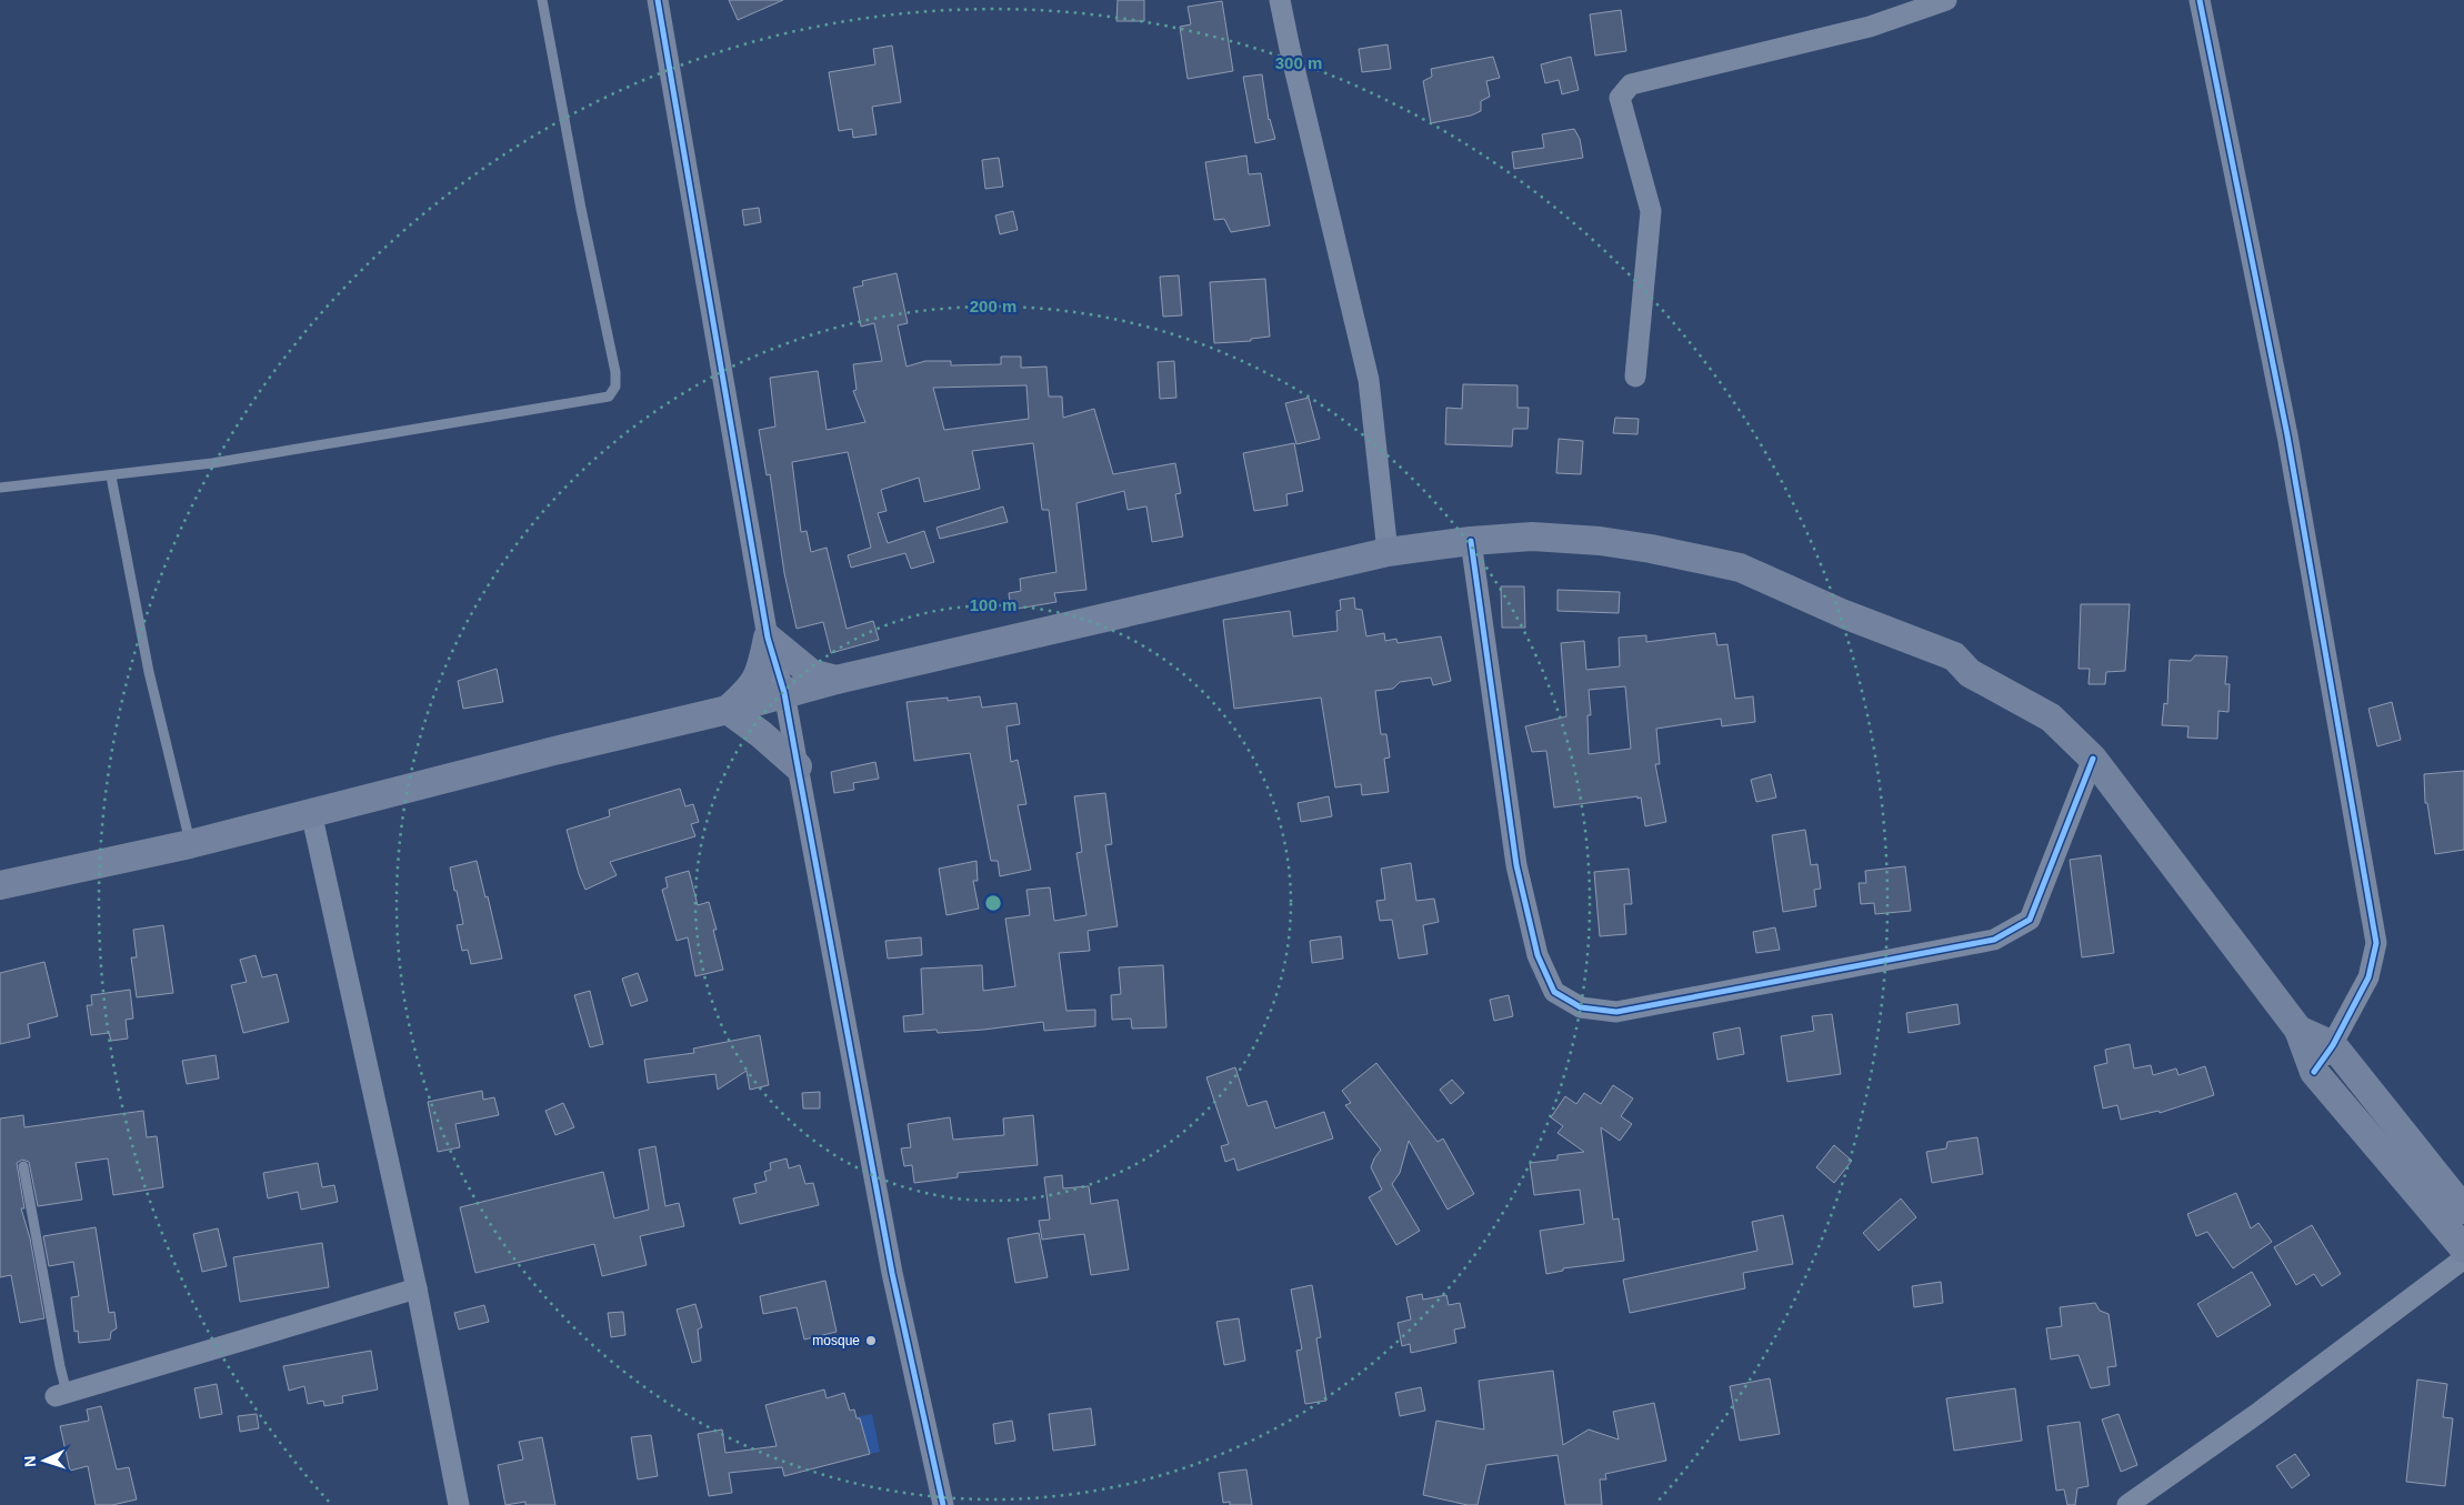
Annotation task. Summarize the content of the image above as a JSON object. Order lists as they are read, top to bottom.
{
  "places": ["mosque"],
  "north": "left",
  "rings": ["300 m", "200 m", "100 m"]
}
